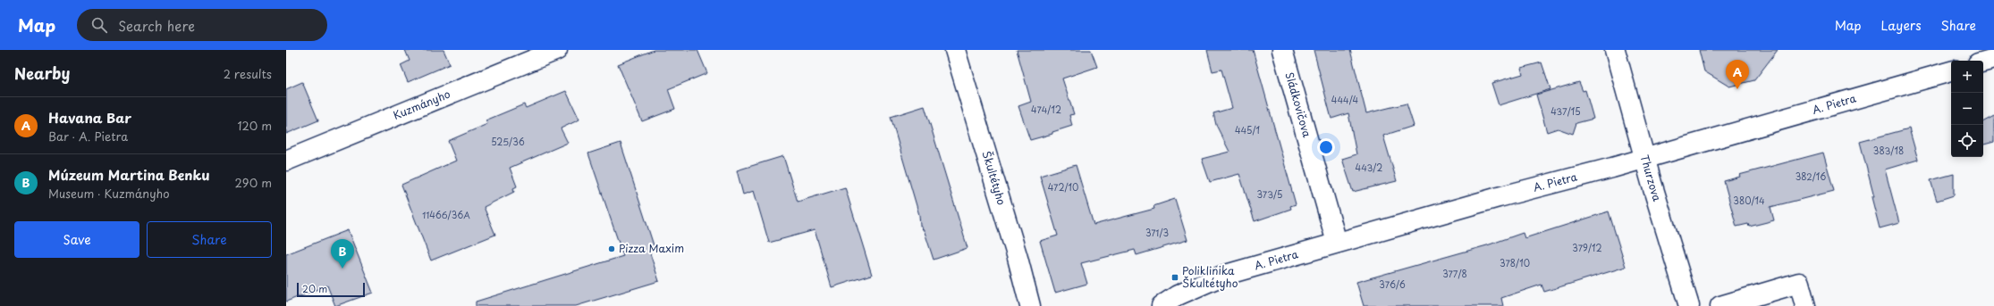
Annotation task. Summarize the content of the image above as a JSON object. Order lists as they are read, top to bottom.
{
  "streets": {
    "street": [
      "A. Pietra",
      "Kuzmányho",
      "Sládkovičova",
      "Škultétyho",
      "Thurzova"
    ]
  },
  "crossings": [
    ["A. Pietra", "Sládkovičova"],
    ["A. Pietra", "Thurzova"]
  ],
  "places": {
    "other": ["Pizza Maxim"],
    "transit": ["Poliklinika Škultétyho"]
  },
  "house_numbers": [
    "444/4",
    "474/12",
    "437/15",
    "445/1",
    "525/36",
    "383/18",
    "443/2",
    "382/16",
    "472/10",
    "373/5",
    "380/14",
    "11466/36A",
    "371/3",
    "379/12",
    "378/10",
    "377/8",
    "376/6"
  ],
  "scale_bar": "20 m",
  "page": {
    "header": "Map",
    "search": "Search here",
    "nav": ["Map", "Layers", "Share"],
    "heading": ["Nearby", "2 results"],
    "pins": ["A", "B"],
    "map_buttons": ["+", "−"],
    "list": [
      {
        "mark": "A",
        "name": "Havana Bar",
        "note": "Bar · A. Pietra",
        "value": "120 m"
      },
      {
        "mark": "B",
        "name": "Múzeum Martina Benku",
        "note": "Museum · Kuzmányho",
        "value": "290 m"
      }
    ],
    "buttons": ["Save", "Share"],
    "scale": "20 m"
  }
}
